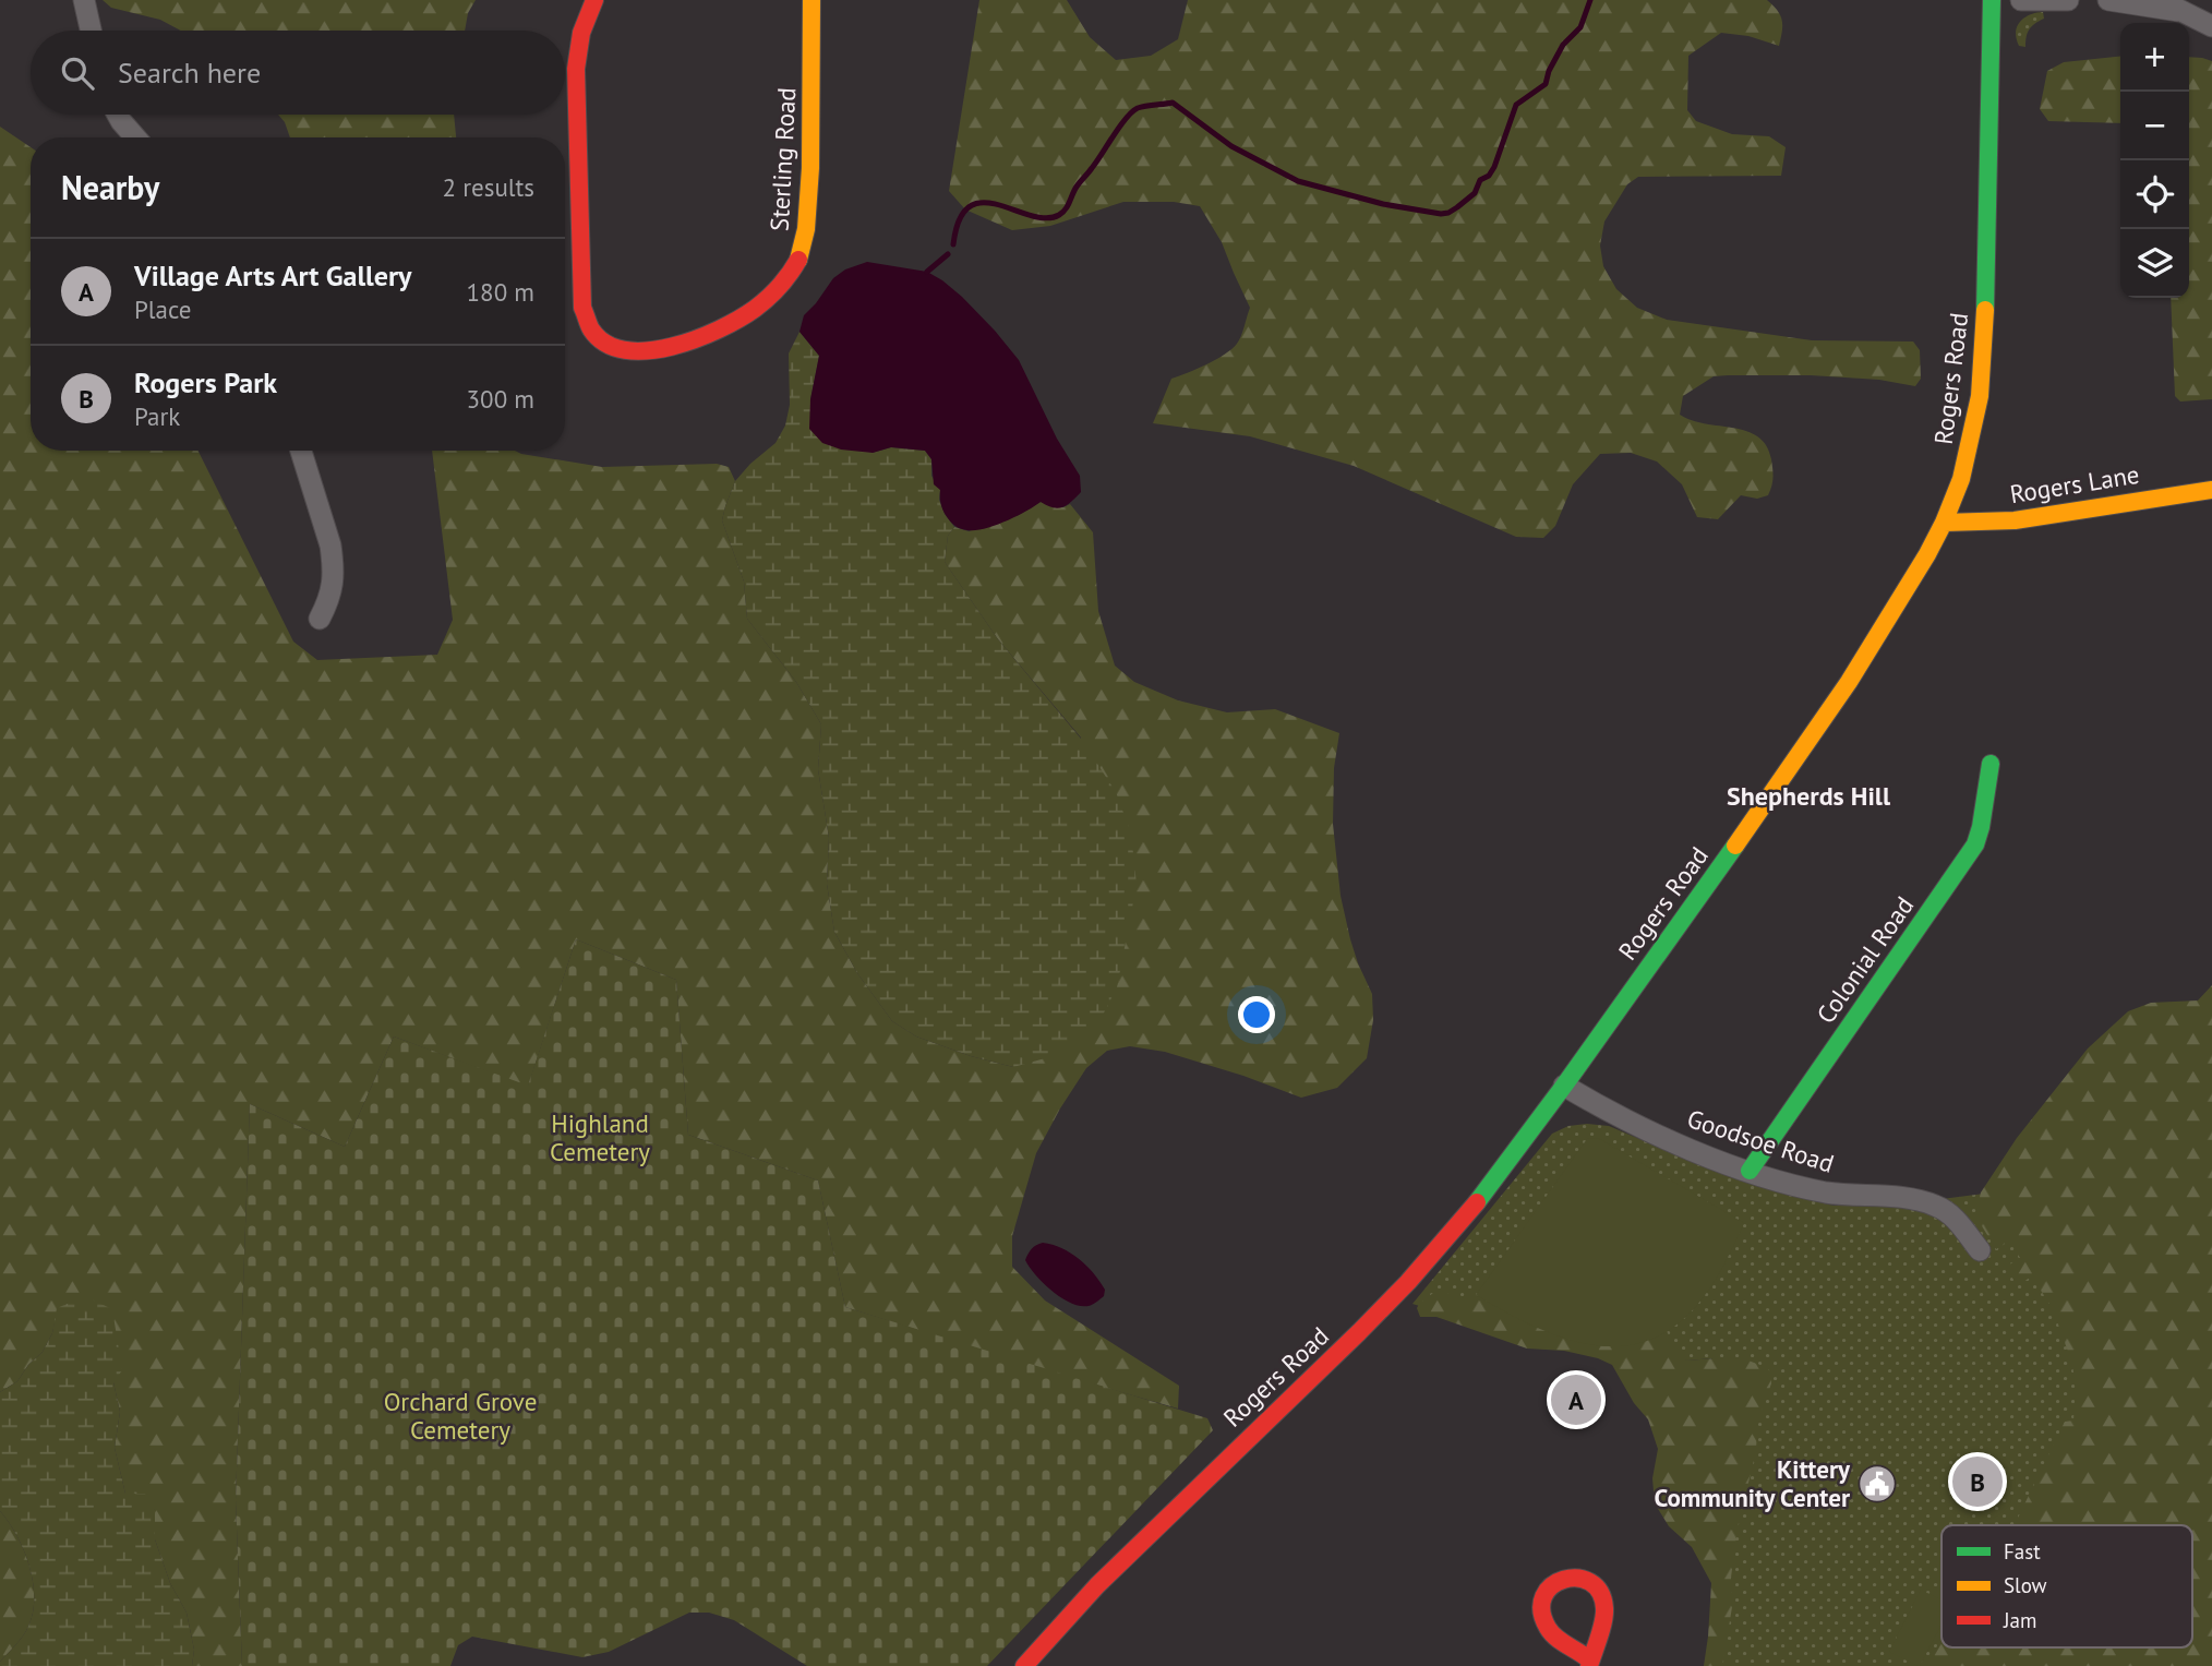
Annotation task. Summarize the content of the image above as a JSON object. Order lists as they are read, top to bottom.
{
  "streets": {
    "main road": [
      "Sterling Road",
      "Rogers Road",
      "Rogers Lane",
      "Colonial Road"
    ],
    "street": ["Goodsoe Road"]
  },
  "crossings": [
    ["Rogers Road", "Rogers Lane"],
    ["Rogers Road", "Goodsoe Road"],
    ["Colonial Road", "Goodsoe Road"]
  ],
  "districts": ["Shepherds Hill"],
  "parks": ["Highland Cemetery", "Orchard Grove Cemetery"],
  "places": {
    "public building": ["Kittery Community Center"]
  },
  "legend": ["Fast", "Slow", "Jam"],
  "page": {
    "map_buttons": ["+", "−"],
    "search": "Search here",
    "heading": ["Nearby", "2 results"],
    "list": [
      {
        "mark": "A",
        "name": "Village Arts Art Gallery",
        "note": "Place",
        "value": "180 m"
      },
      {
        "mark": "B",
        "name": "Rogers Park",
        "note": "Park",
        "value": "300 m"
      }
    ],
    "pins": ["A", "B"]
  }
}
